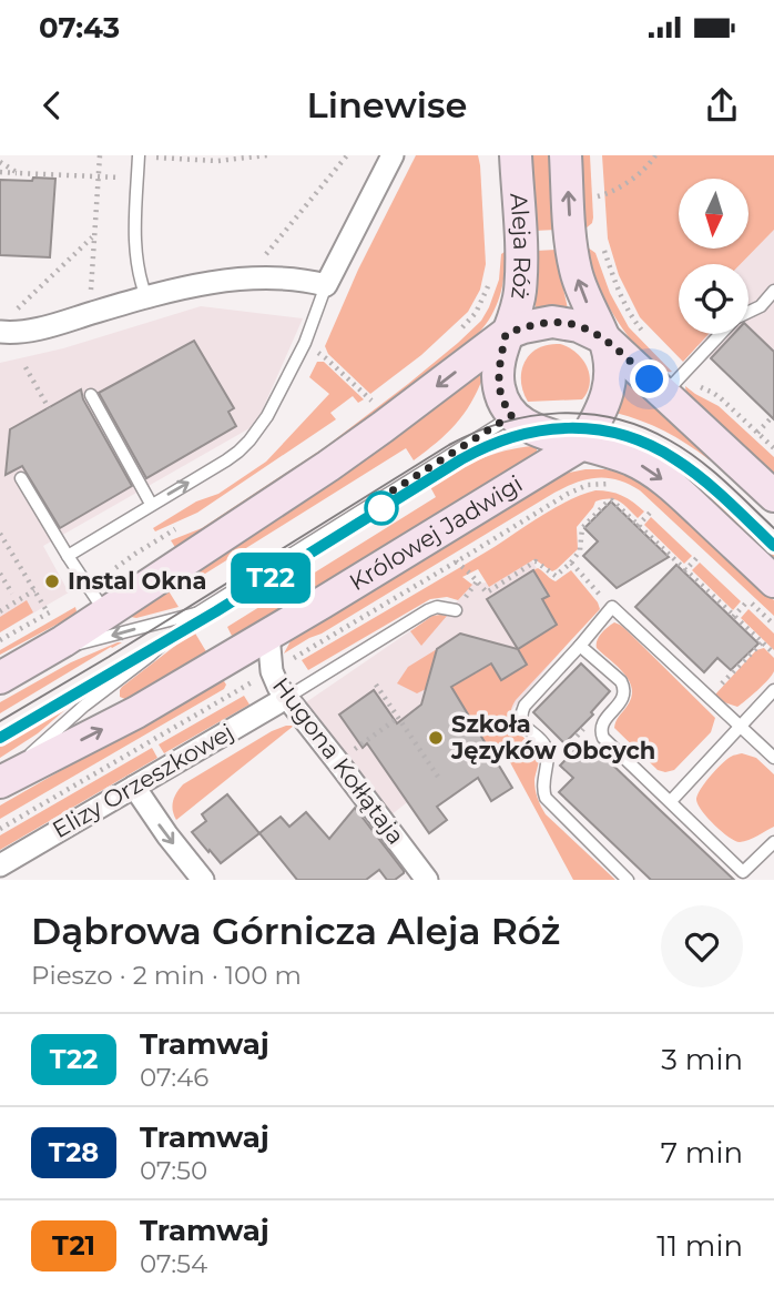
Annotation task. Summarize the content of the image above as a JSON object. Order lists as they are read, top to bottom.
{
  "streets": {
    "street": [
      "Aleja Róż",
      "Królowej Jadwigi",
      "Hugona Kołłątaja",
      "Elizy Orzeszkowej"
    ]
  },
  "crossings": [
    ["Aleja Róż", "Królowej Jadwigi"],
    ["Królowej Jadwigi", "Hugona Kołłątaja"],
    ["Hugona Kołłątaja", "Elizy Orzeszkowej"]
  ],
  "places": ["Instal Okna", "Szkoła Języków Obcych"],
  "lines": ["tram line T22"],
  "north": "bottom",
  "page": {
    "status": "07:43",
    "header": "Linewise",
    "on_map": "T22",
    "heading": ["Dąbrowa Górnicza Aleja Róż", "Pieszo · 2 min · 100 m"],
    "list": [
      {
        "mark": "T22",
        "name": "Tramwaj",
        "note": "07:46",
        "value": "3 min"
      },
      {
        "mark": "T28",
        "name": "Tramwaj",
        "note": "07:50",
        "value": "7 min"
      },
      {
        "mark": "T21",
        "name": "Tramwaj",
        "note": "07:54",
        "value": "11 min"
      }
    ]
  }
}
